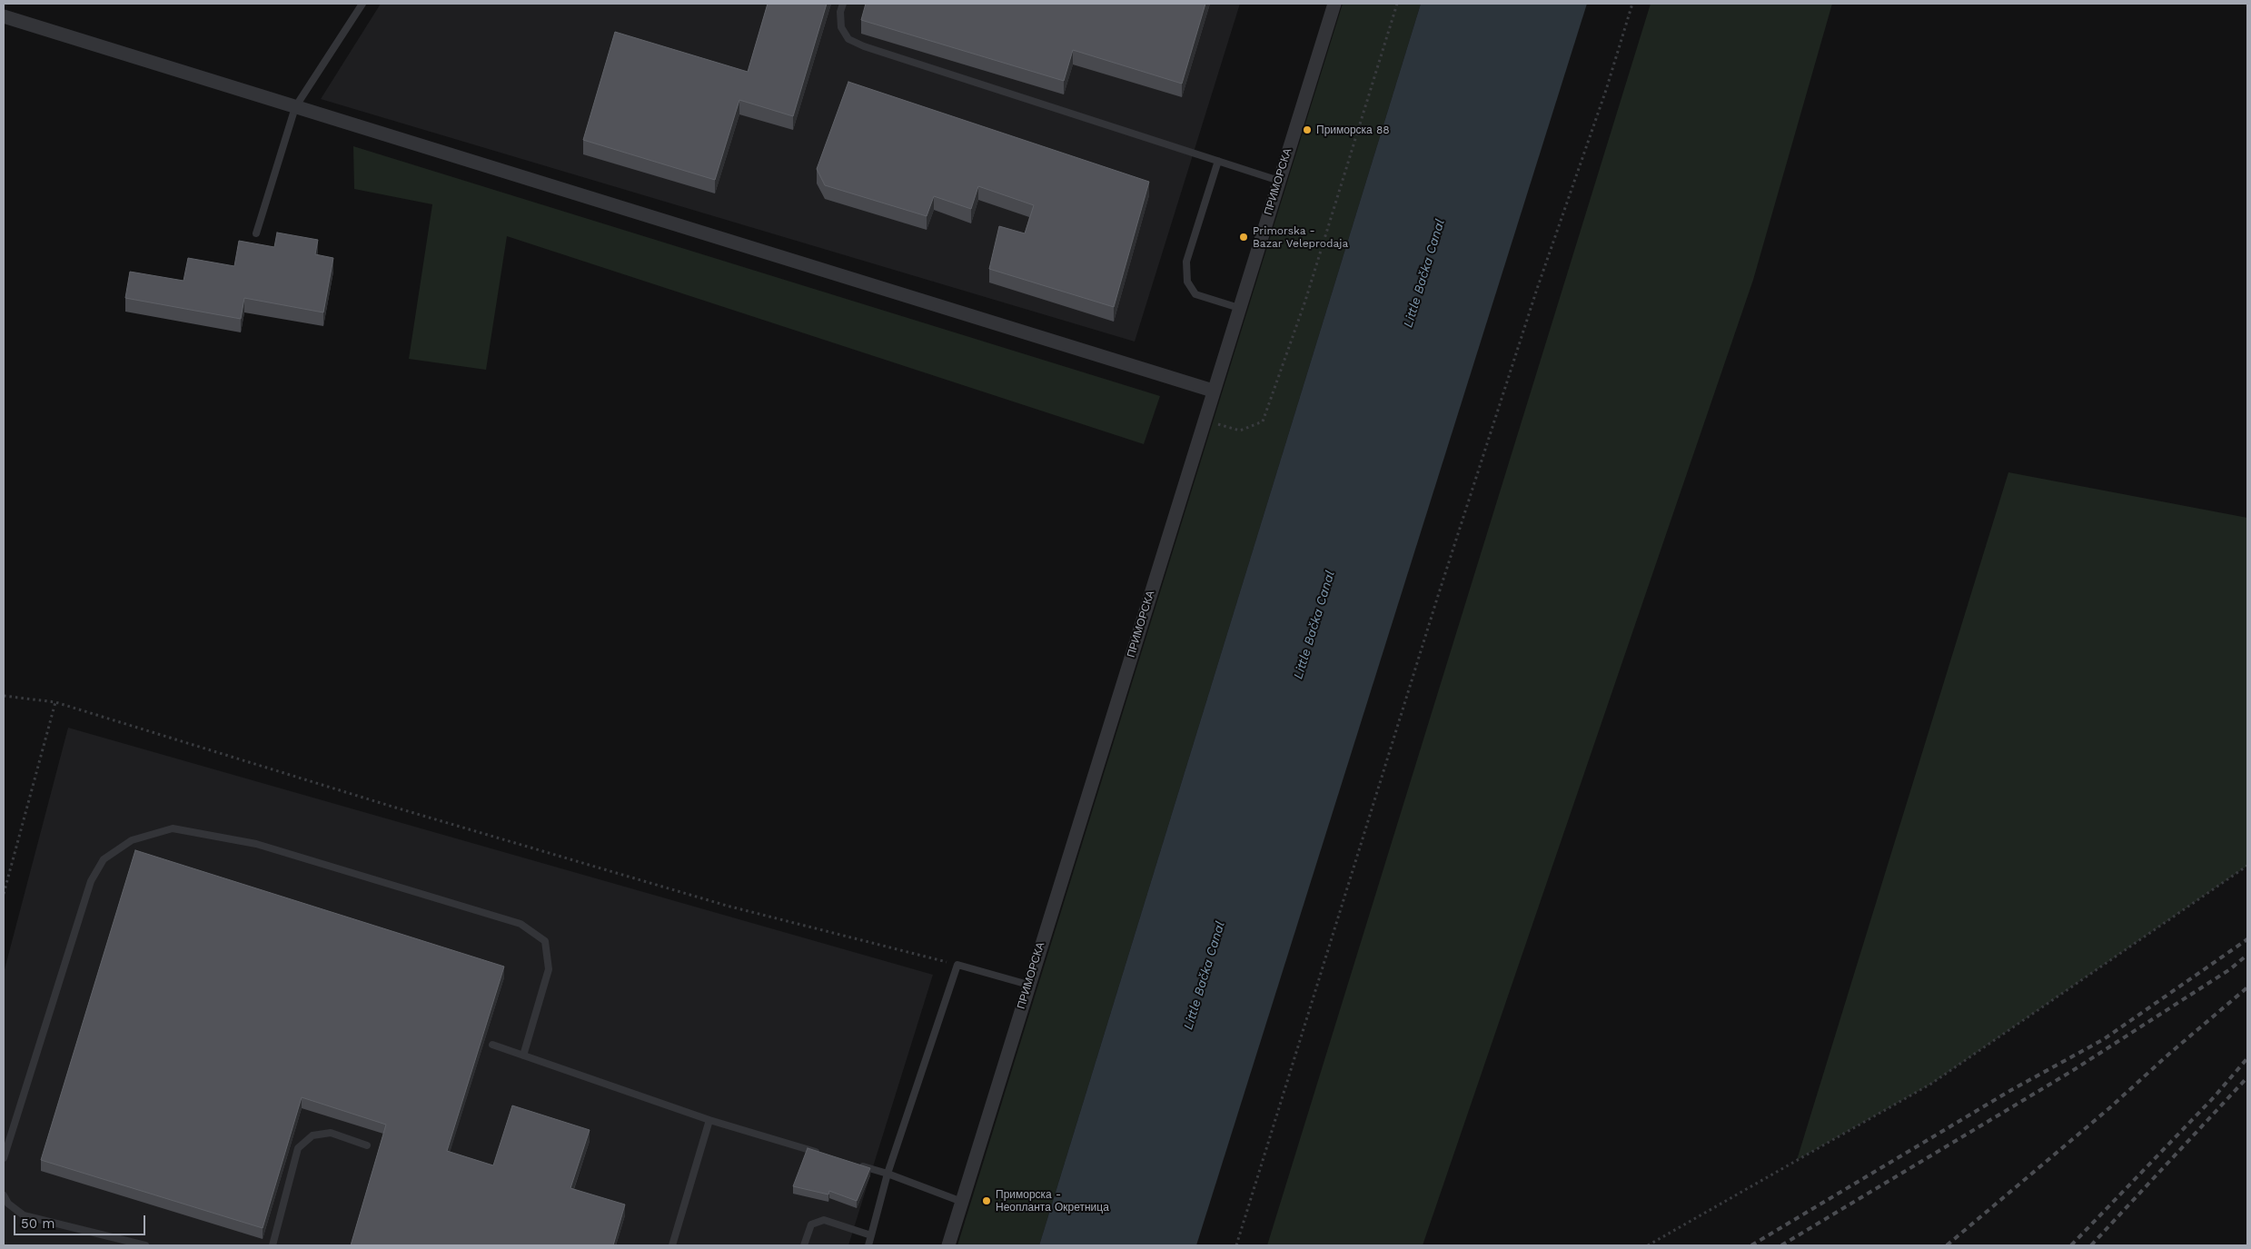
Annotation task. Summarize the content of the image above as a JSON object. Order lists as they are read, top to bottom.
{
  "streets": {
    "street": ["ПРИМОРСКА"]
  },
  "water": ["Little Bačka Canal"],
  "places": ["Приморска 88", "Primorska - Bazar Veleprodaja", "Приморска - Неопланта Окретница"],
  "scale_bar": "50 m"
}
